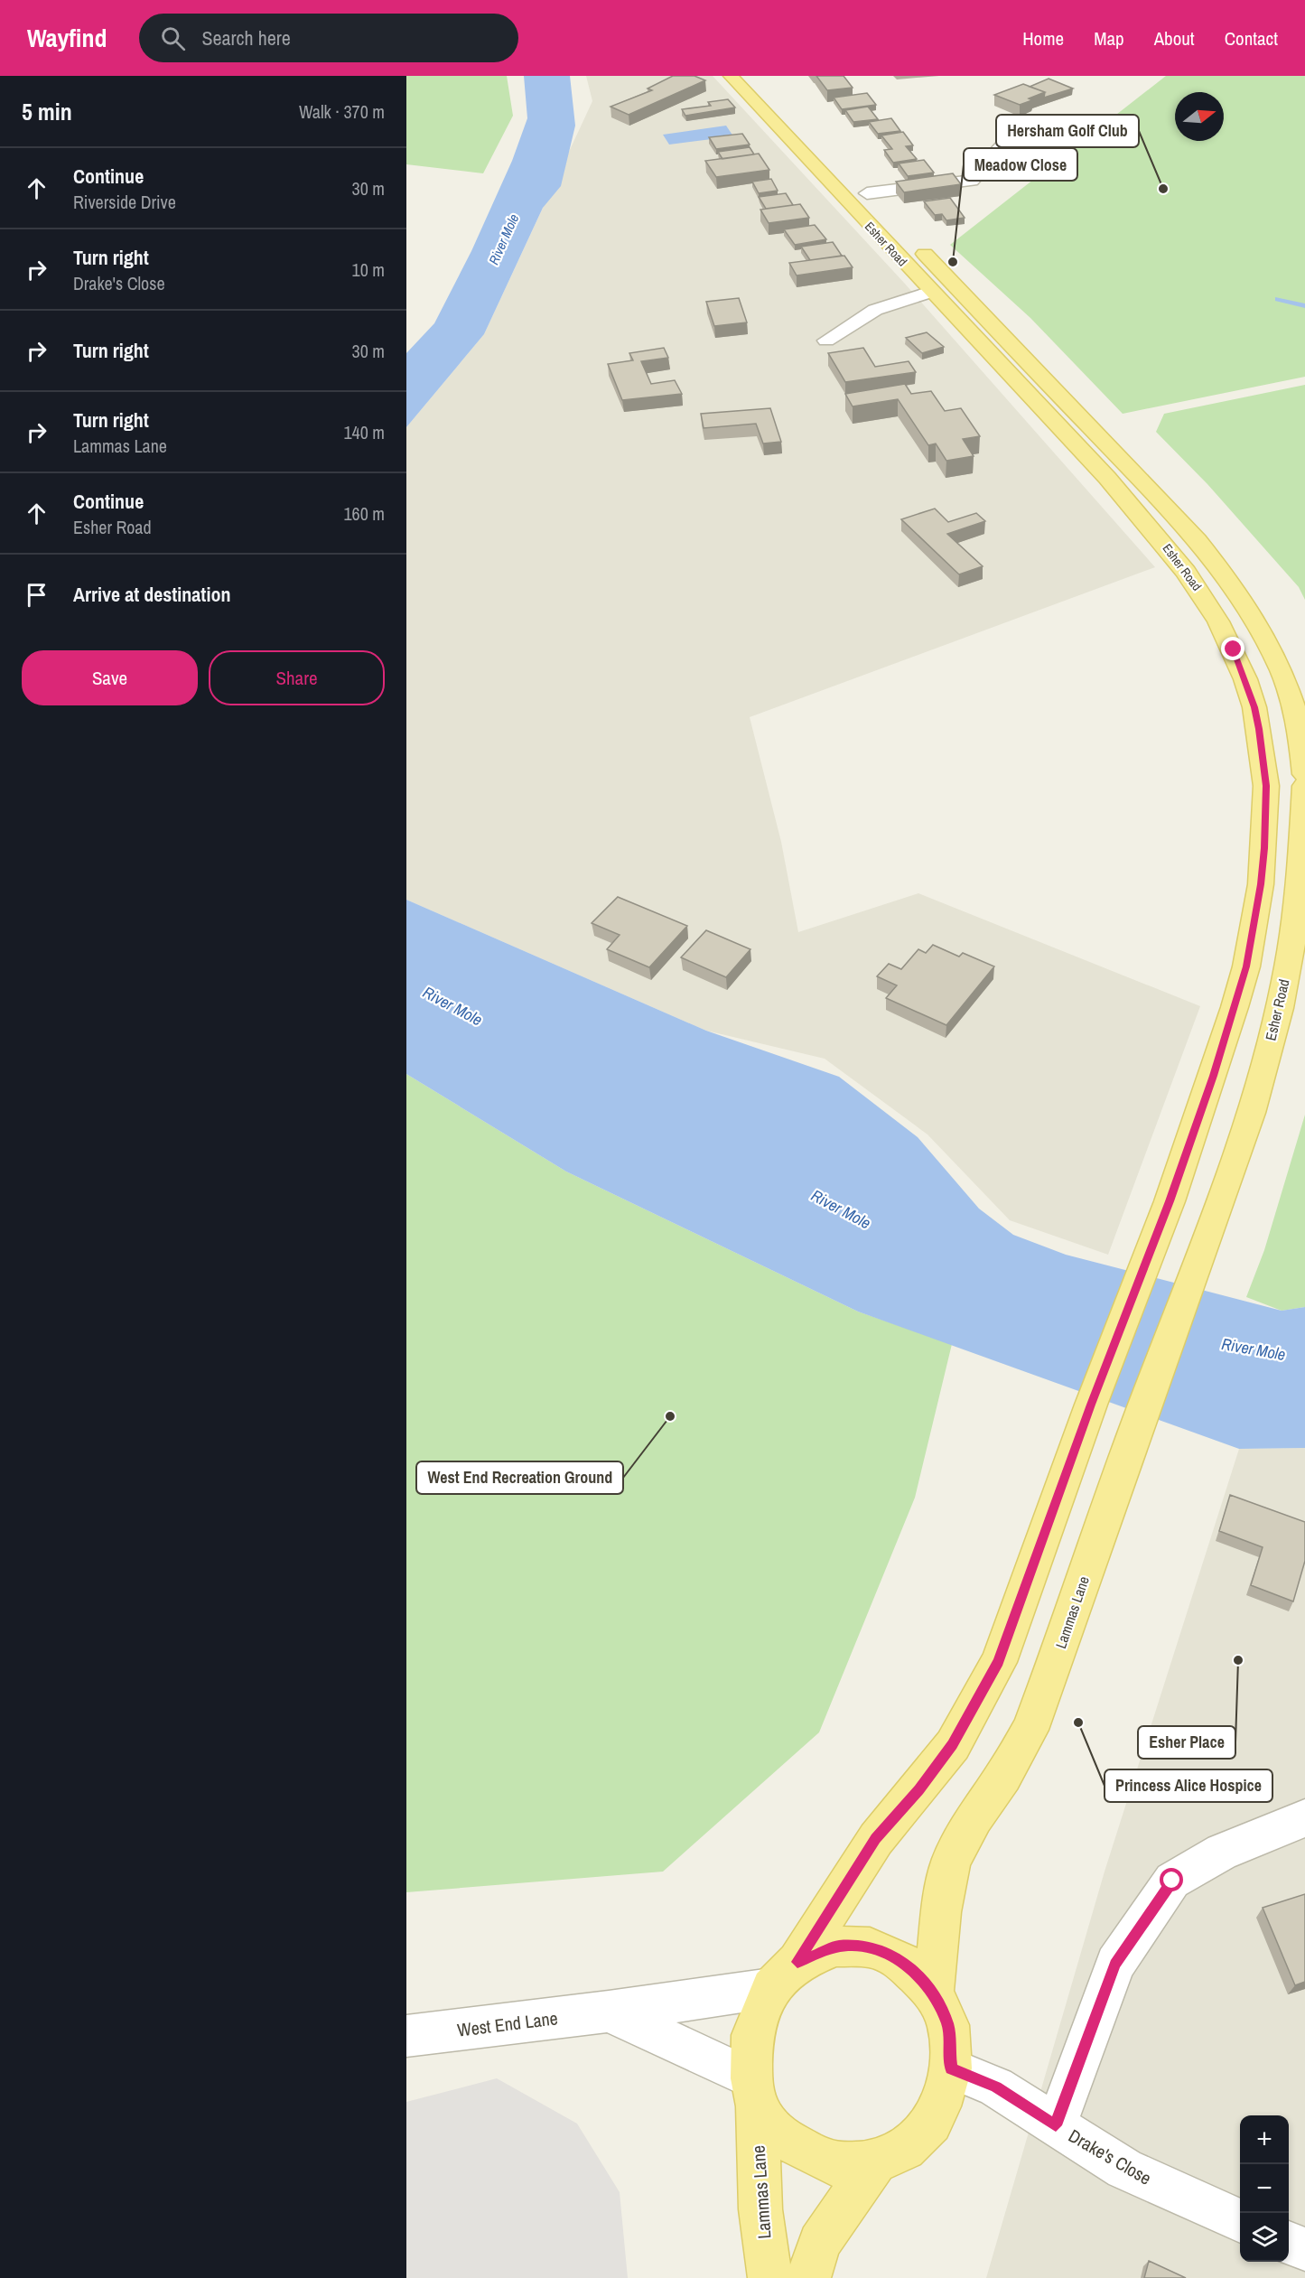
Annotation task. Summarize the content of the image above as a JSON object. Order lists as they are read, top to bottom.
{
  "streets": {
    "main road": ["Esher Road", "Lammas Lane"],
    "street": ["West End Lane", "Drake's Close"]
  },
  "crossings": [
    ["Esher Road", "Lammas Lane"],
    ["Esher Road", "West End Lane"],
    ["Lammas Lane", "West End Lane"]
  ],
  "water": ["River Mole"],
  "places": [
    "Hersham Golf Club",
    "Meadow Close",
    "West End Recreation Ground",
    "Esher Place",
    "Princess Alice Hospice"
  ],
  "north": "right",
  "page": {
    "header": "Wayfind",
    "search": "Search here",
    "nav": [
      "Home",
      "Map",
      "About",
      "Contact"
    ],
    "heading": ["5 min", "Walk · 370 m"],
    "list": [
      ["Continue", "Riverside Drive", "30 m"],
      ["Turn right", "Drake's Close", "10 m"],
      ["Turn right", "30 m"],
      ["Turn right", "Lammas Lane", "140 m"],
      ["Continue", "Esher Road", "160 m"],
      "Arrive at destination"
    ],
    "buttons": ["Save", "Share"],
    "map_buttons": ["+", "−"]
  }
}
